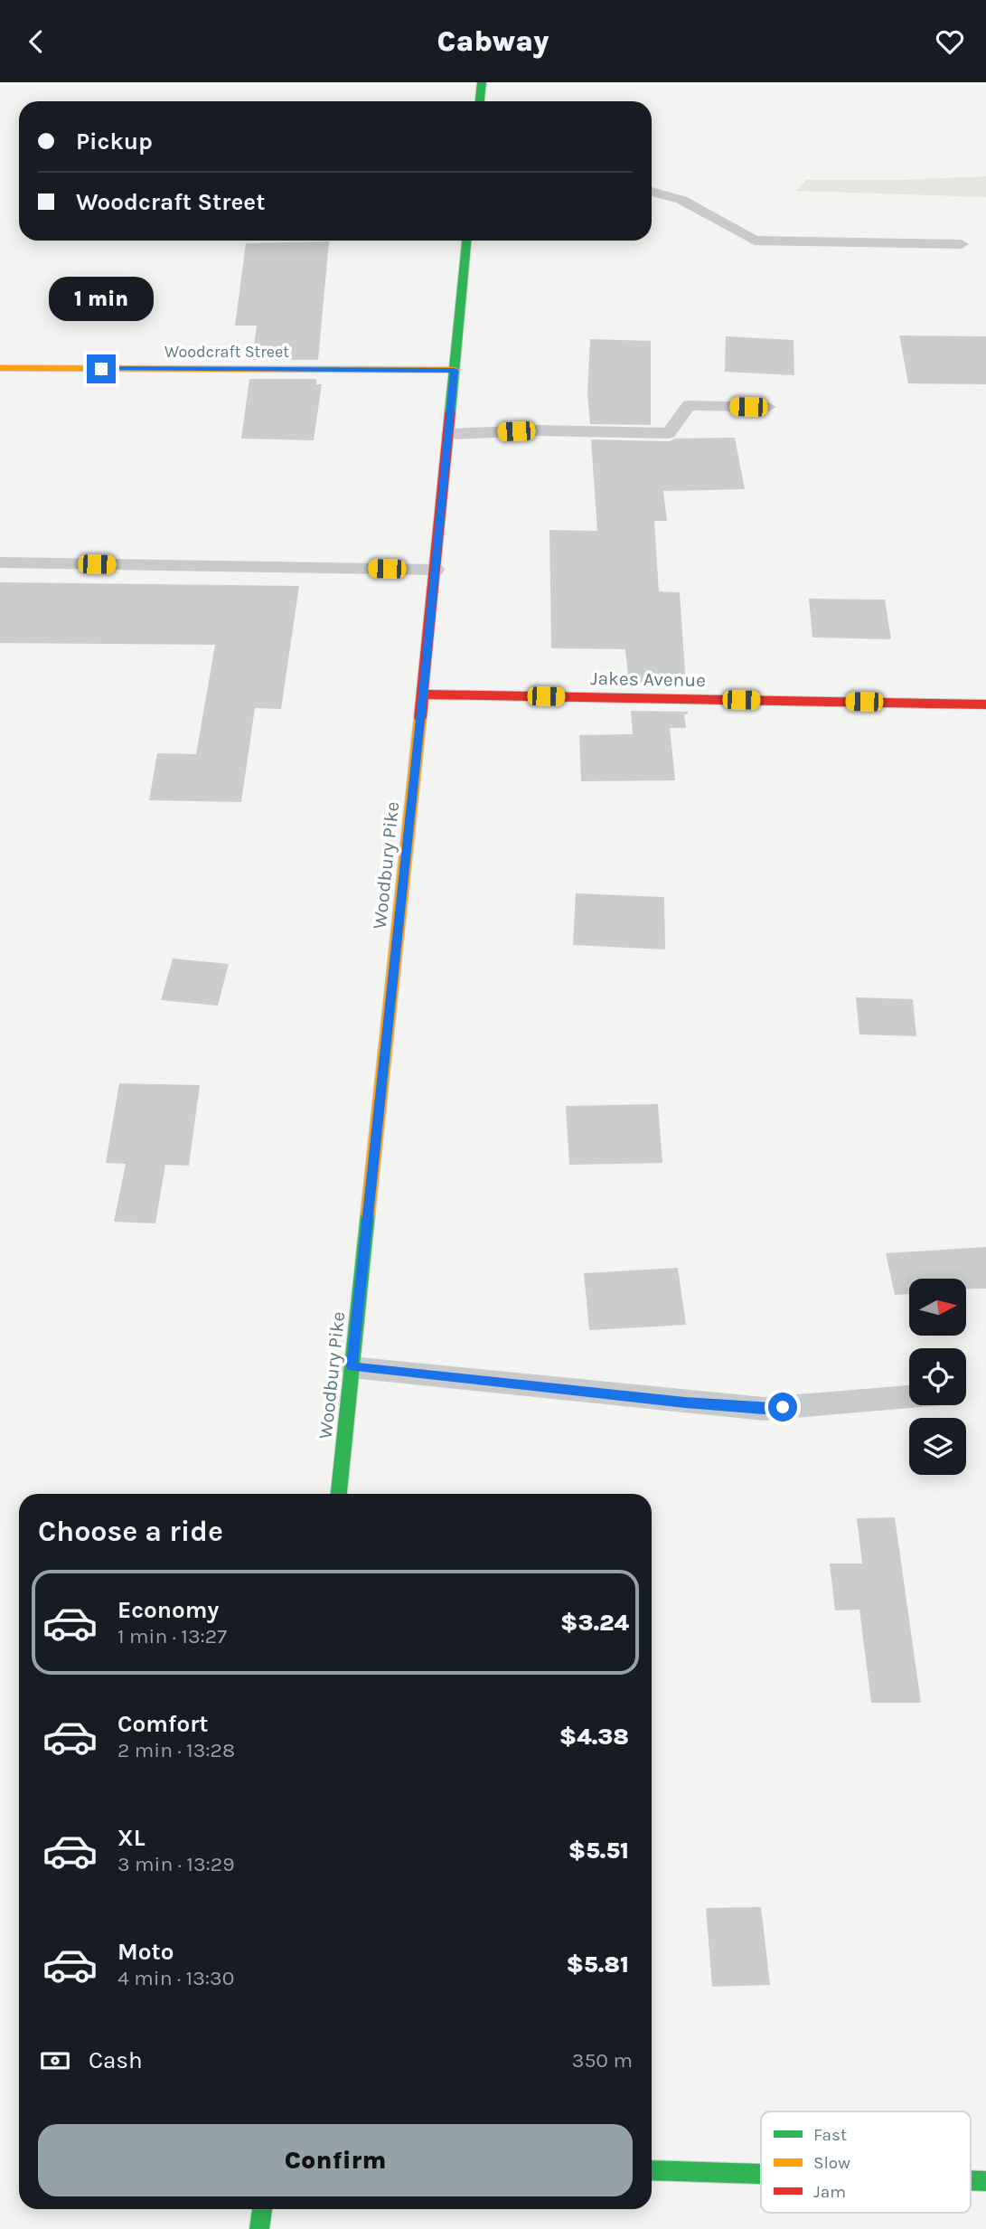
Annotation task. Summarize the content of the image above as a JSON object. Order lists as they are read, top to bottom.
{
  "streets": {
    "street": ["Woodcraft Street", "Jakes Avenue", "Woodbury Pike"]
  },
  "crossings": [
    ["Woodcraft Street", "Woodbury Pike"],
    ["Jakes Avenue", "Woodbury Pike"]
  ],
  "legend": ["Fast", "Slow", "Jam"],
  "north": "right",
  "page": {
    "header": "Cabway",
    "banner": ["Pickup", "Woodcraft Street"],
    "bubble": "1 min",
    "heading": "Choose a ride",
    "list": [
      {
        "name": "Economy",
        "note": "1 min · 13:27",
        "value": "$3.24"
      },
      {
        "name": "Comfort",
        "note": "2 min · 13:28",
        "value": "$4.38"
      },
      {
        "name": "XL",
        "note": "3 min · 13:29",
        "value": "$5.51"
      },
      {
        "name": "Moto",
        "note": "4 min · 13:30",
        "value": "$5.81"
      }
    ],
    "pay": ["Cash", "350 m"],
    "buttons": "Confirm"
  }
}
